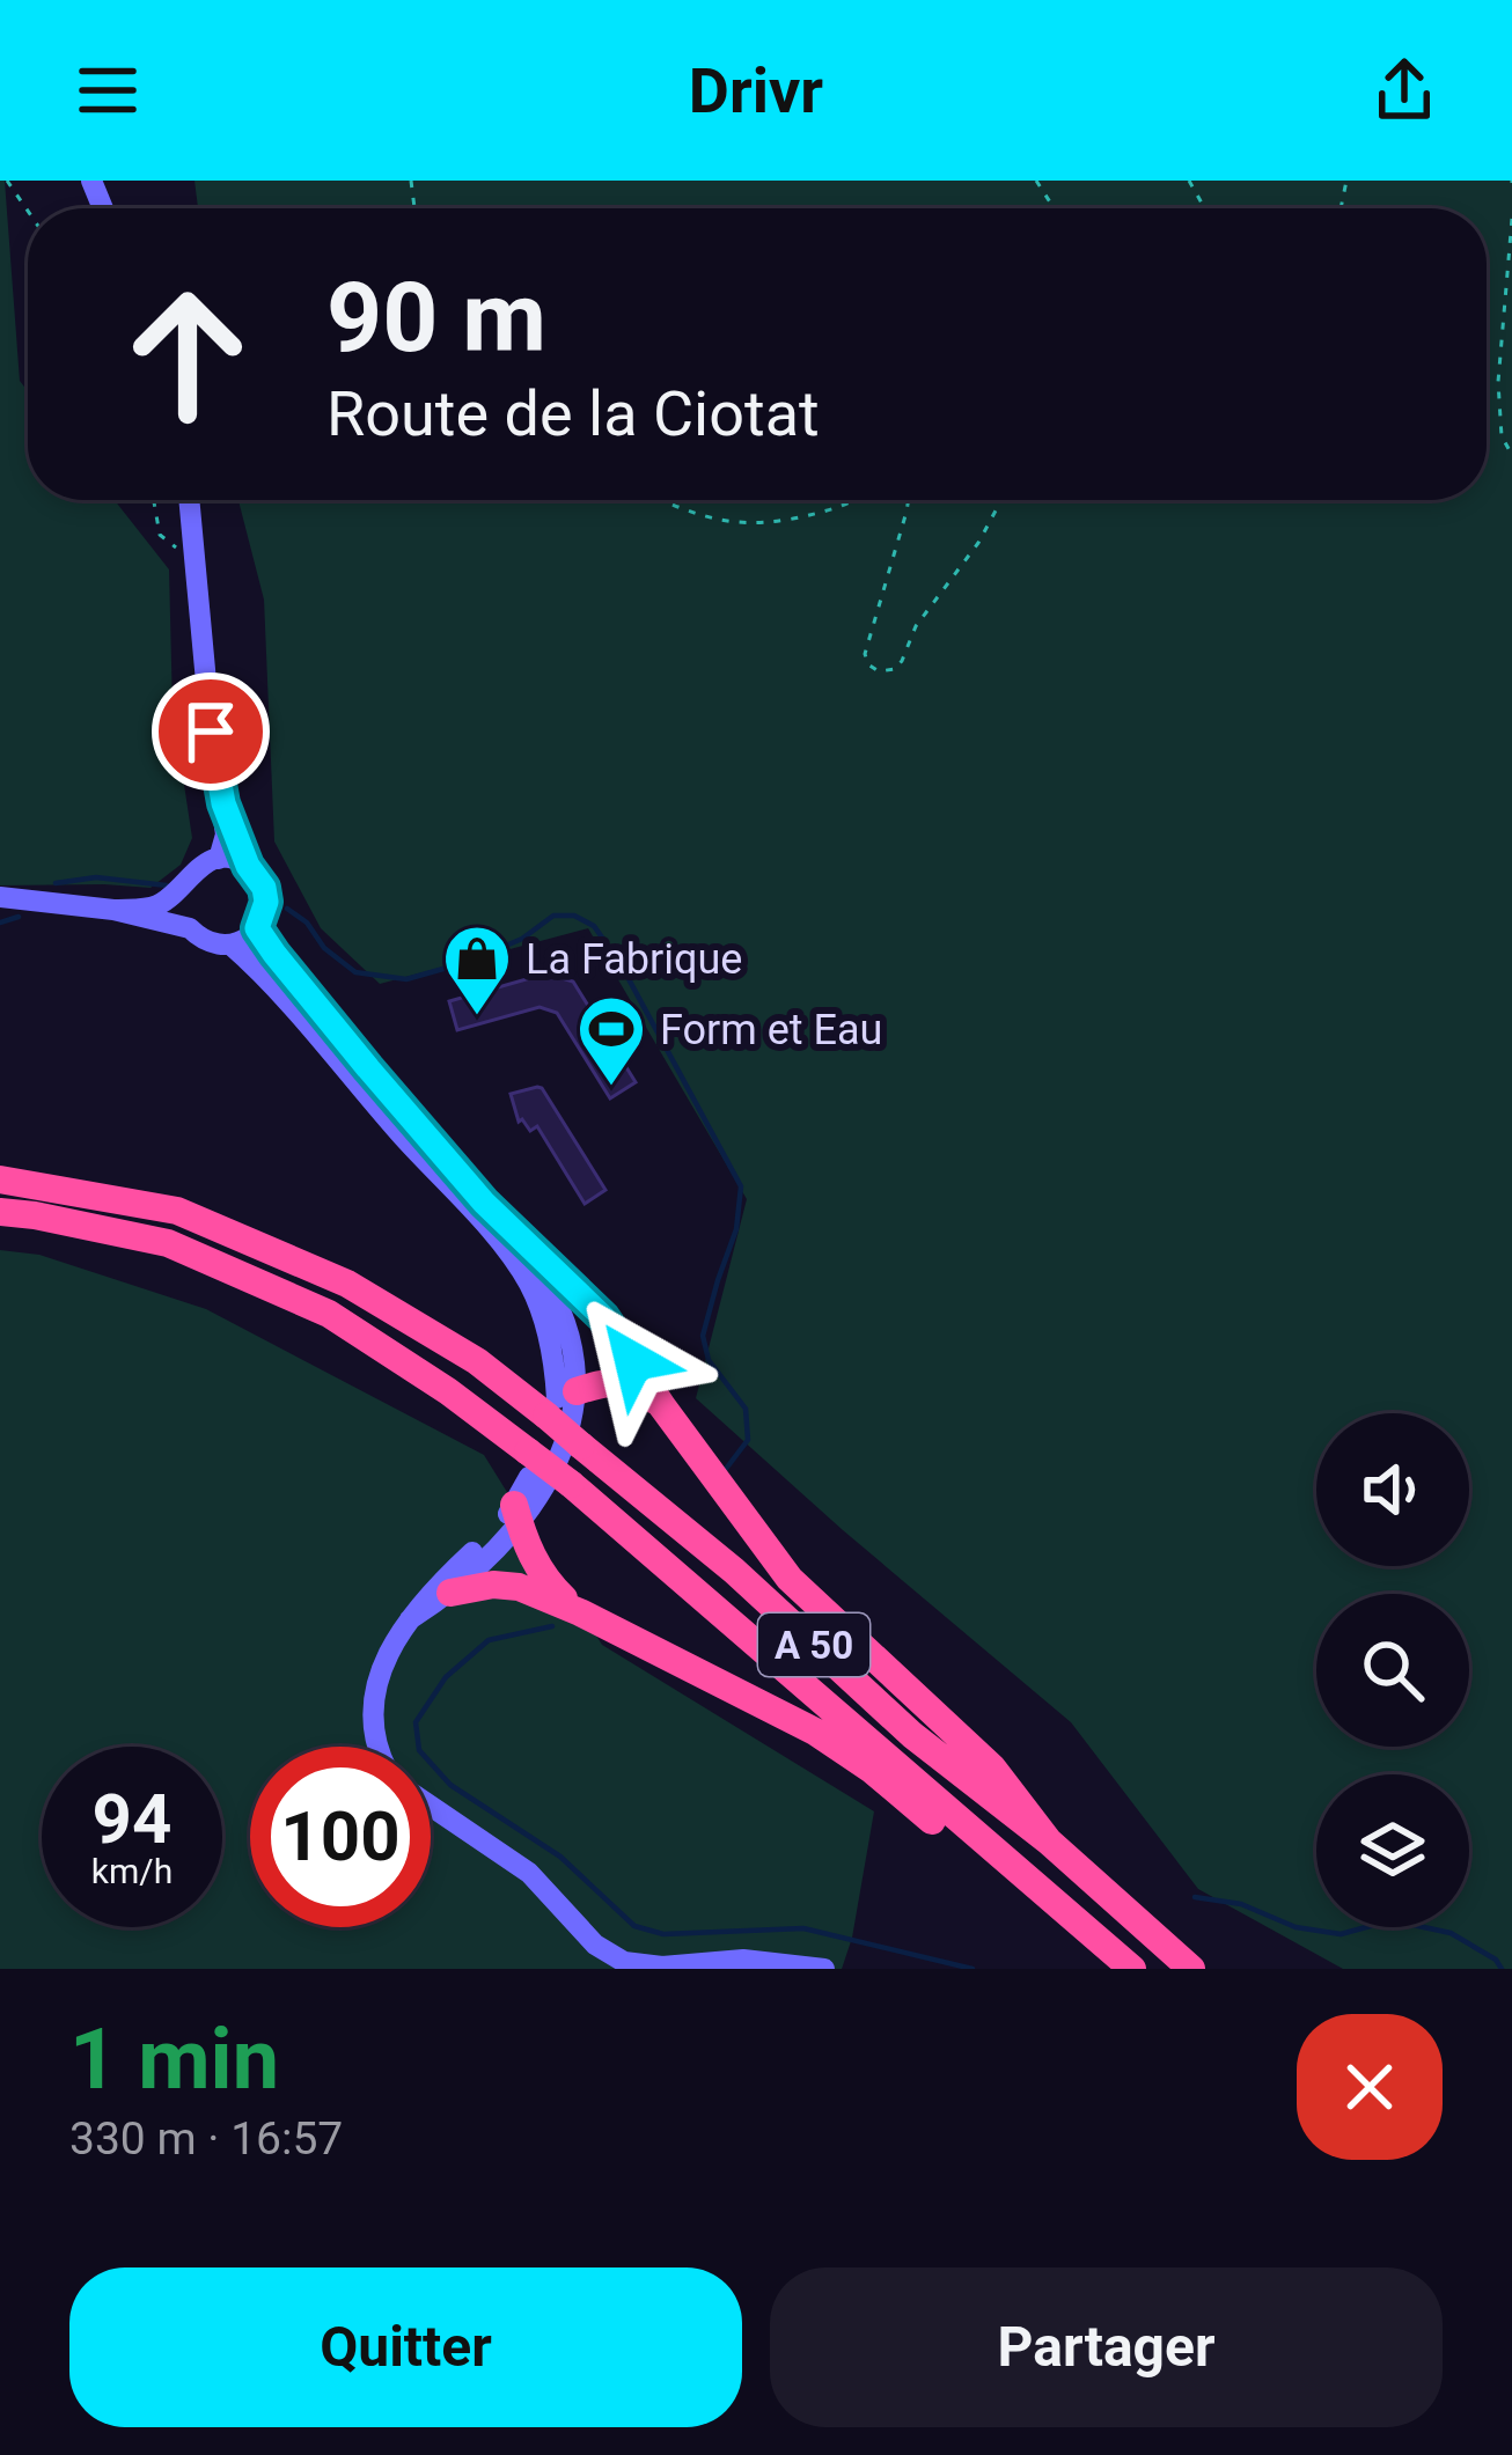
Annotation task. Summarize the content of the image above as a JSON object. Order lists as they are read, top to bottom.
{
  "streets": {
    "highway": ["A 50"]
  },
  "places": {
    "shop": ["La Fabrique"],
    "sports": ["Form et Eau"]
  },
  "page": {
    "header": "Drivr",
    "turn": ["90 m", "Route de la Ciotat"],
    "speed": "94 km/h",
    "limit": "100",
    "heading": ["1 min", "330 m · 16:57"],
    "buttons": ["Quitter", "Partager"]
  }
}
